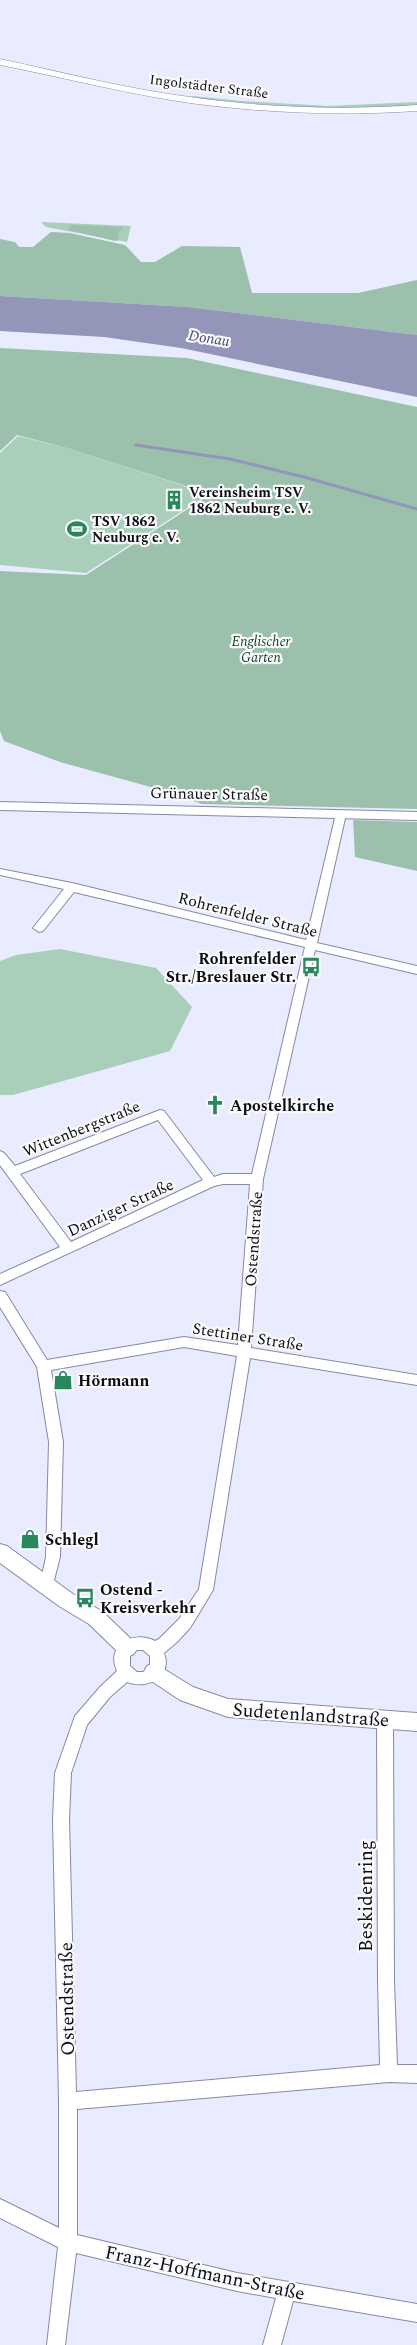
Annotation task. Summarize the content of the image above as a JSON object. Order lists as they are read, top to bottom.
{
  "streets": {
    "main road": ["Ingolstädter Straße"],
    "street": [
      "Grünauer Straße",
      "Rohrenfelder Straße",
      "Wittenbergstraße",
      "Danziger Straße",
      "Ostendstraße",
      "Stettiner Straße",
      "Sudetenlandstraße",
      "Beskidenring",
      "Franz-Hoffmann-Straße"
    ]
  },
  "crossings": [
    ["Grünauer Straße", "Ostendstraße"],
    ["Rohrenfelder Straße", "Ostendstraße"],
    ["Wittenbergstraße", "Danziger Straße"],
    ["Danziger Straße", "Ostendstraße"],
    ["Ostendstraße", "Stettiner Straße"],
    ["Ostendstraße", "Sudetenlandstraße"],
    ["Ostendstraße", "Franz-Hoffmann-Straße"],
    ["Sudetenlandstraße", "Beskidenring"]
  ],
  "water": ["Donau"],
  "parks": ["Englischer Garten"],
  "places": {
    "building": ["Vereinsheim TSV 1862 Neuburg e. V."],
    "sports": ["TSV 1862 Neuburg e. V."],
    "bus stop": ["Rohrenfelder Str./Breslauer Str.", "Ostend - Kreisverkehr"],
    "church": ["Apostelkirche"],
    "shop": ["Hörmann", "Schlegl"]
  }
}
